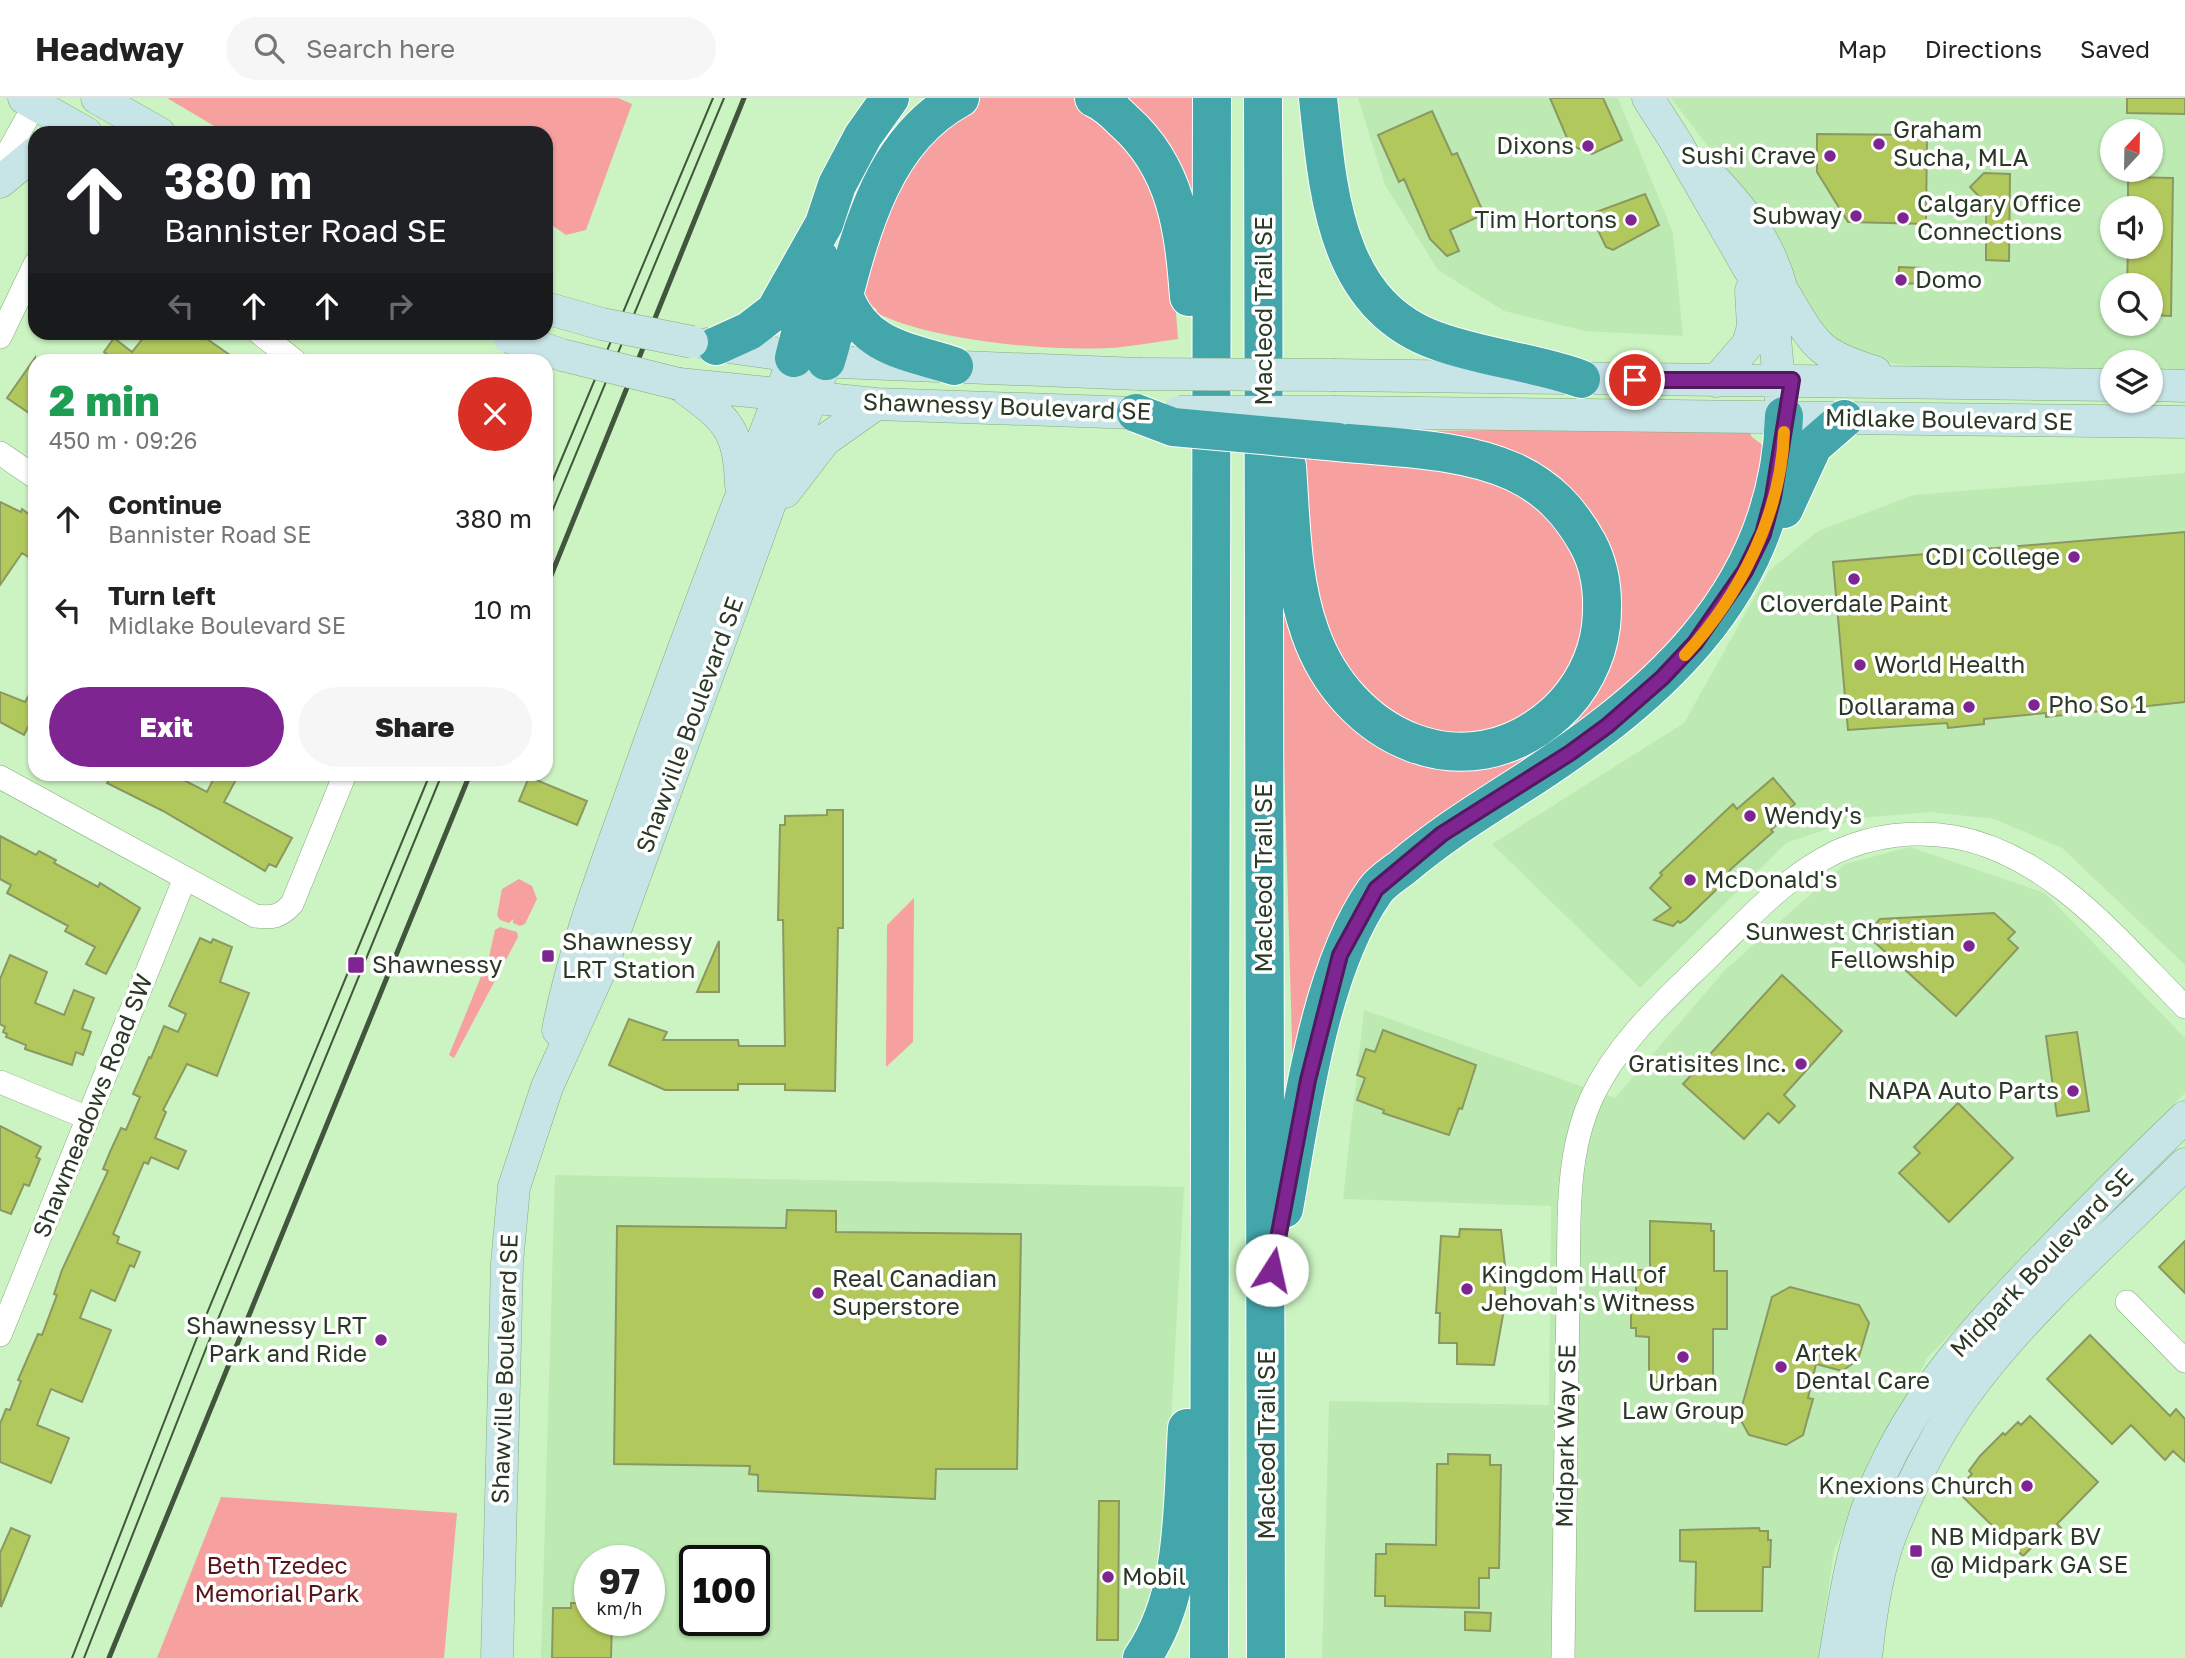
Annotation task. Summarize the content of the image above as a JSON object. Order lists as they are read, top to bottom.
{
  "streets": {
    "highway": ["Macleod Trail SE"],
    "street": [
      "Shawnessy Boulevard SE",
      "Midlake Boulevard SE",
      "Shawville Boulevard SE",
      "Shawmeadows Road SW",
      "Midpark Boulevard SE",
      "Midpark Way SE"
    ]
  },
  "crossings": [
    ["Shawnessy Boulevard SE", "Midlake Boulevard SE"],
    ["Shawnessy Boulevard SE", "Shawville Boulevard SE"]
  ],
  "parks": ["Beth Tzedec Memorial Park"],
  "places": {
    "other": [
      "Graham Sucha, MLA",
      "Dixons",
      "Sushi Crave",
      "Subway",
      "Calgary Office Connections",
      "Tim Hortons",
      "Domo",
      "CDI College",
      "Cloverdale Paint",
      "World Health",
      "Pho So 1",
      "Dollarama",
      "Wendy's",
      "McDonald's",
      "Sunwest Christian Fellowship",
      "Gratisites Inc.",
      "NAPA Auto Parts",
      "Kingdom Hall of Jehovah's Witness",
      "Real Canadian Superstore",
      "Shawnessy LRT Park and Ride",
      "Urban Law Group",
      "Artek Dental Care",
      "Knexions Church",
      "Mobil"
    ],
    "transit": ["Shawnessy LRT Station", "Shawnessy", "NB Midpark BV @ Midpark GA SE"]
  },
  "north": "top",
  "page": {
    "header": "Headway",
    "search": "Search here",
    "nav": ["Map", "Directions", "Saved"],
    "turn": ["380 m", "Bannister Road SE"],
    "heading": ["2 min", "450 m · 09:26"],
    "list": [
      {
        "name": "Continue",
        "note": "Bannister Road SE",
        "value": "380 m"
      },
      {
        "name": "Turn left",
        "note": "Midlake Boulevard SE",
        "value": "10 m"
      }
    ],
    "buttons": ["Exit", "Share"],
    "speed": "97 km/h",
    "limit": "100"
  }
}
